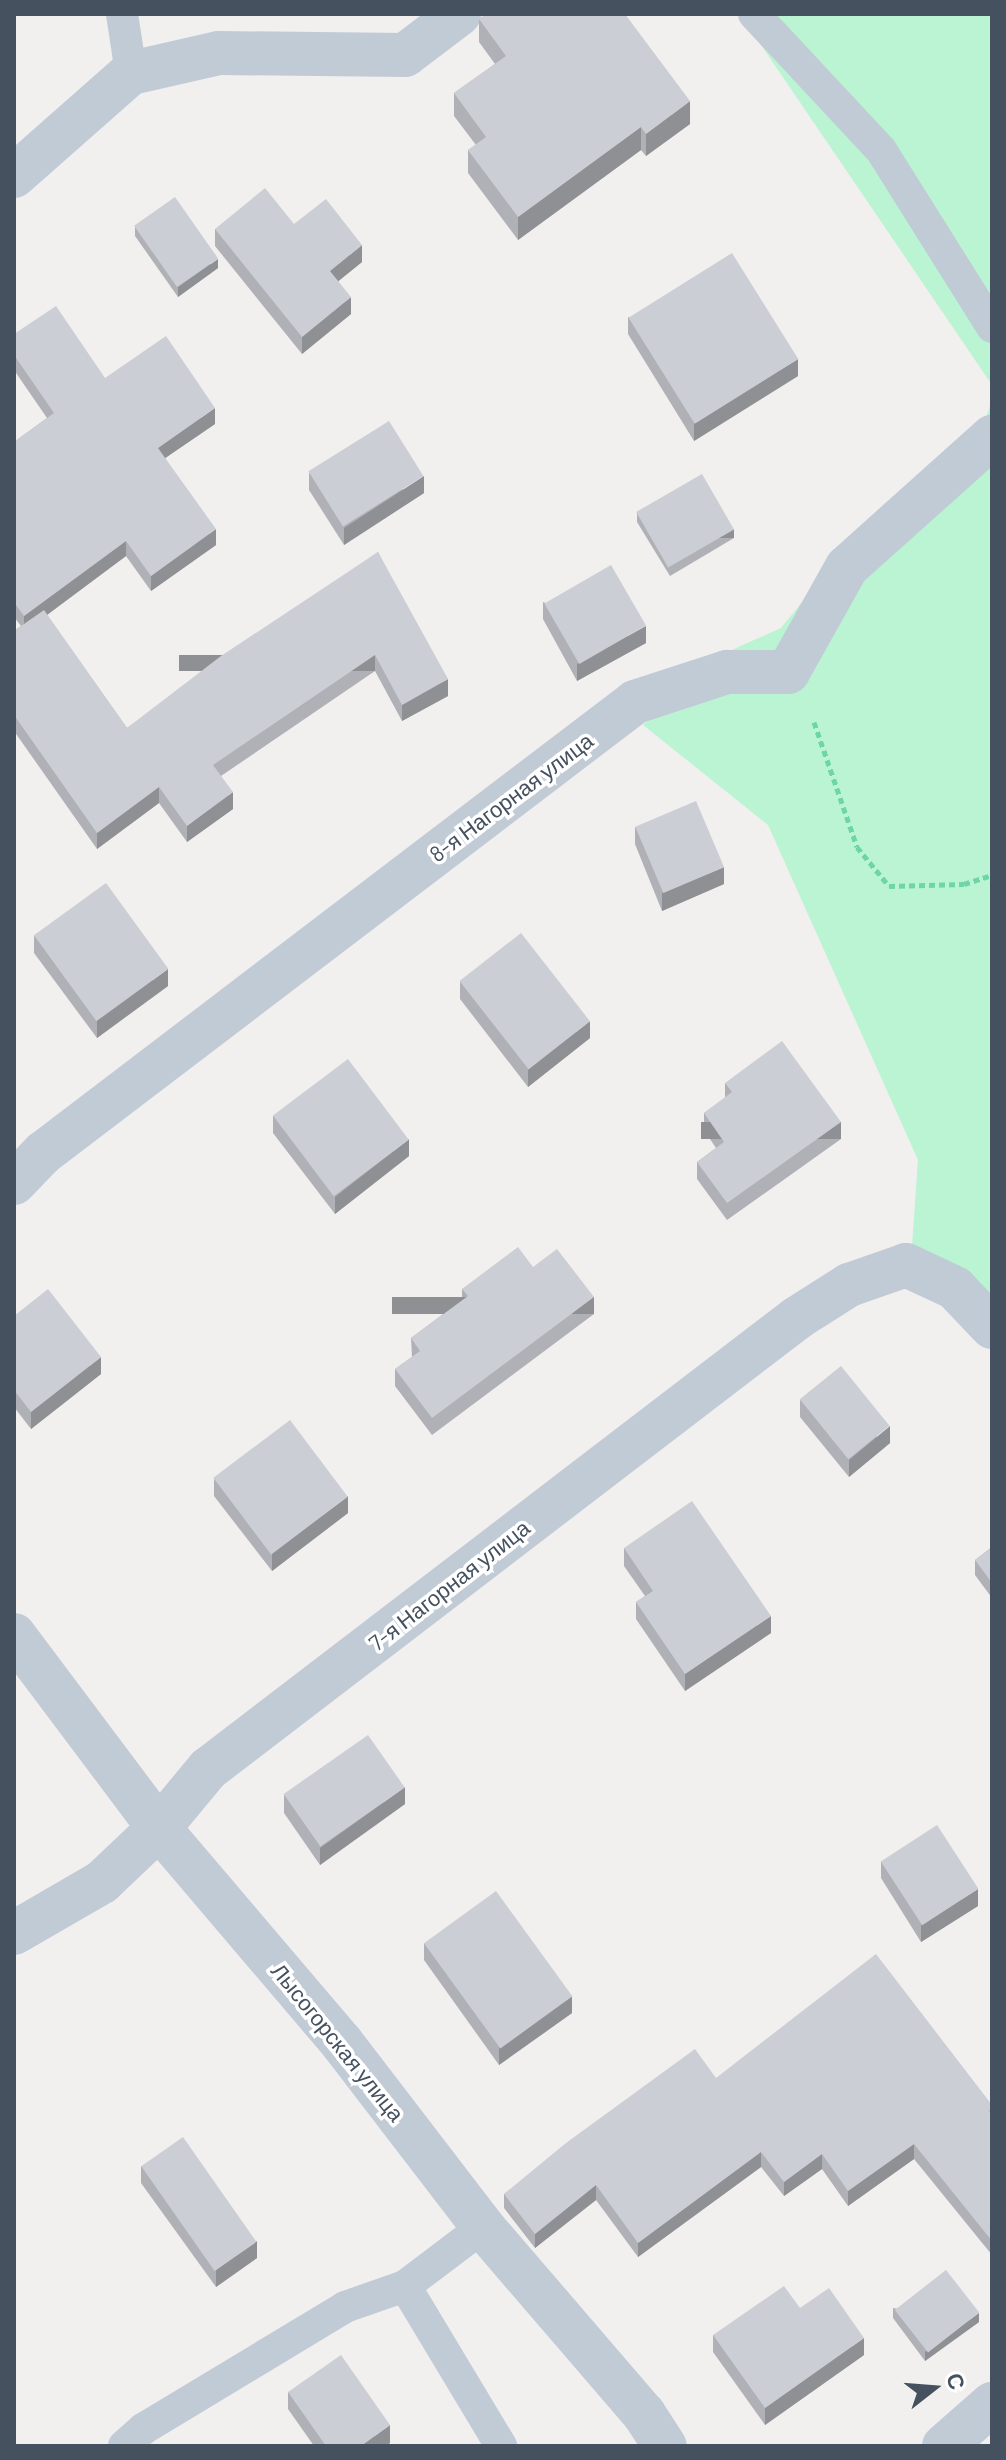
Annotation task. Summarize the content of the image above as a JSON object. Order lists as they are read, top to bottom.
{
  "streets": {
    "street": ["8-я Нагорная улица", "7-я Нагорная улица", "Лысогорская улица"]
  },
  "crossings": [
    ["7-я Нагорная улица", "Лысогорская улица"]
  ],
  "north": "right"
}
